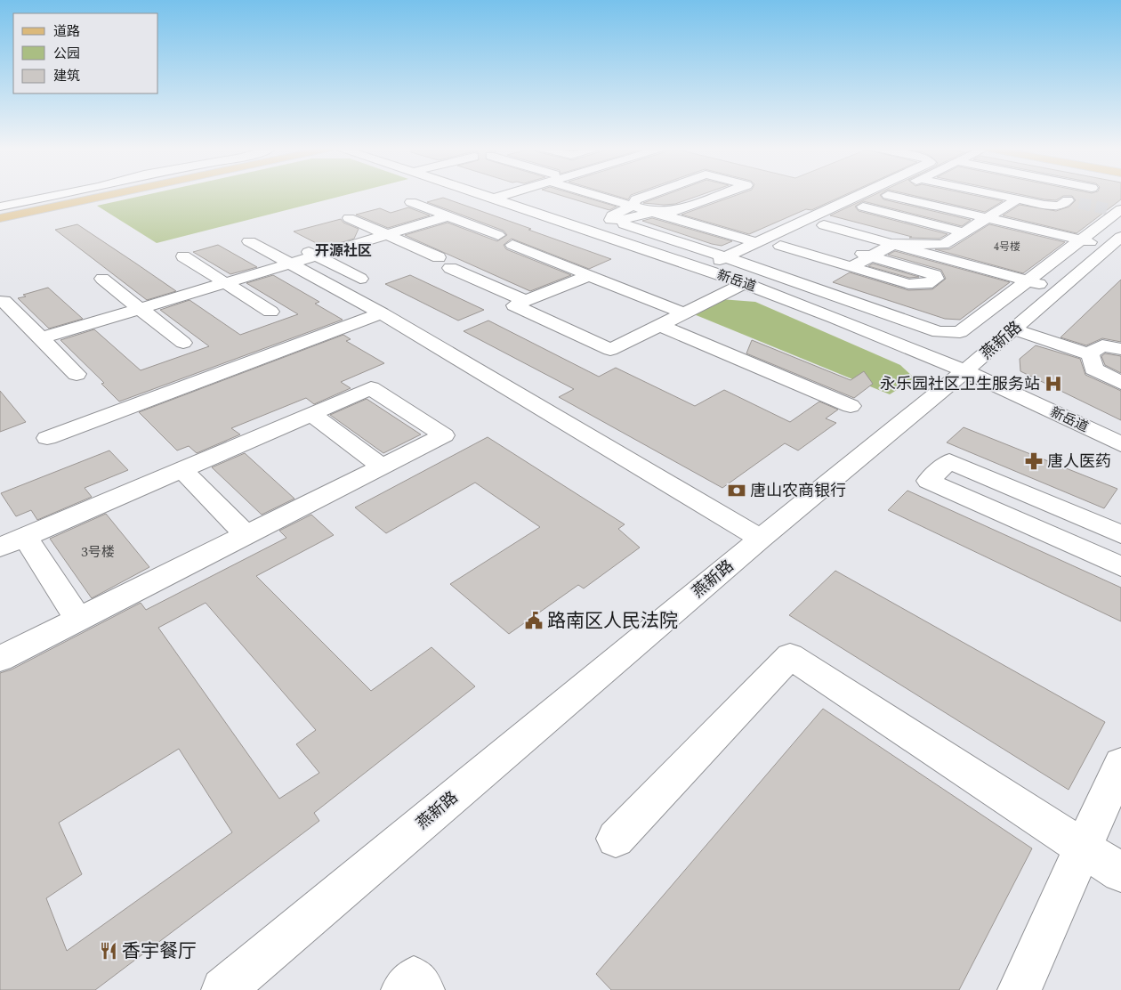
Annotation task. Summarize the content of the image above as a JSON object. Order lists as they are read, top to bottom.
{
  "streets": {
    "street": ["新岳道", "燕新路"]
  },
  "crossings": [
    ["新岳道", "燕新路"]
  ],
  "districts": ["开源社区"],
  "places": {
    "hospital": ["永乐园社区卫生服务站"],
    "pharmacy": ["唐人医药"],
    "bank": ["唐山农商银行"],
    "public building": ["路南区人民法院"],
    "restaurant": ["香宇餐厅"]
  },
  "house_numbers": ["4号楼", "3号楼"],
  "legend": ["道路", "公园", "建筑"]
}
